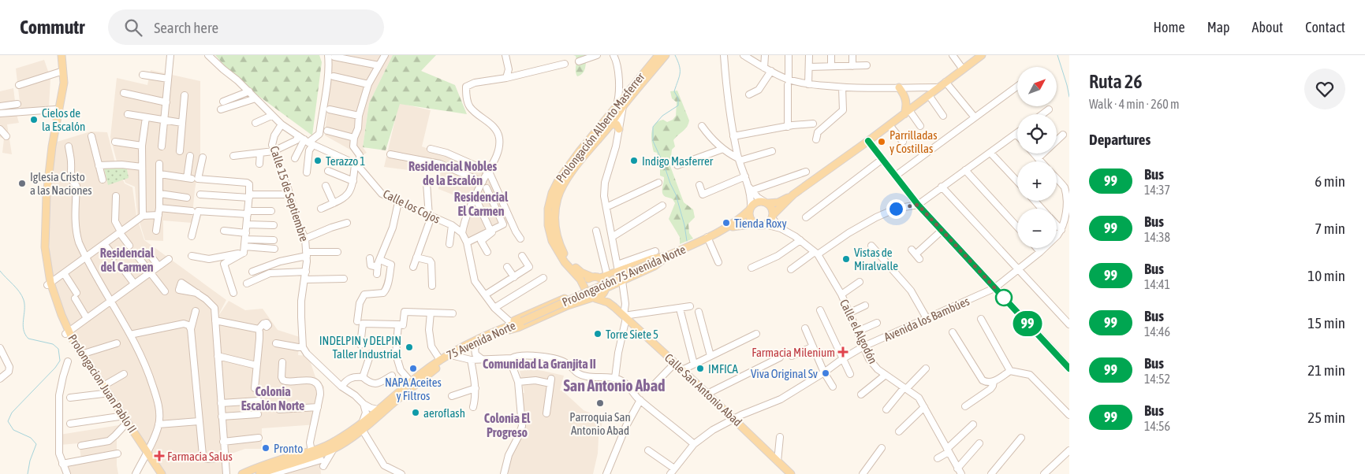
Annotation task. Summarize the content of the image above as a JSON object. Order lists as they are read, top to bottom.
{
  "streets": {
    "main road": [
      "Prolongación Alberto Masferrer",
      "Prolongación 75 Avenida Norte",
      "75 Avenida Norte",
      "Prolongacion Juan Pablo II",
      "Calle San Antonio Abad"
    ],
    "street": [
      "Calle 15 de Septiembre",
      "Calle los Cojos",
      "Avenida los Bambúes",
      "Calle el Algodón"
    ]
  },
  "crossings": [
    ["Prolongación Alberto Masferrer", "Calle San Antonio Abad"],
    ["Calle 15 de Septiembre", "Calle los Cojos"],
    ["Calle los Cojos", "75 Avenida Norte"],
    ["Prolongación 75 Avenida Norte", "Calle el Algodón"],
    ["Prolongación 75 Avenida Norte", "75 Avenida Norte"],
    ["Avenida los Bambúes", "Calle el Algodón"],
    ["Avenida los Bambúes", "Calle San Antonio Abad"]
  ],
  "districts": [
    "Residencial Nobles de la Escalón",
    "Residencial El Carmen",
    "Residencial del Carmen",
    "Comunidad La Granjita II",
    "San Antonio Abad",
    "Colonia Escalón Norte",
    "Colonia El Progreso"
  ],
  "places": {
    "other": [
      "Cielos de la Escalón",
      "Parrilladas y Costillas",
      "Terazzo 1",
      "Indigo Masferrer",
      "Iglesia Cristo a las Naciones",
      "Tienda Roxy",
      "Vistas de Miralvalle",
      "Torre Siete 5",
      "INDELPIN y DELPIN Taller Industrial",
      "NAPA Aceites y Filtros",
      "IMFICA",
      "Viva Original Sv",
      "Parroquia San Antonio Abad",
      "aeroflash",
      "Pronto"
    ],
    "health": ["Farmacia Milenium", "Farmacia Salus"]
  },
  "lines": ["bus line 99"],
  "north": "top right",
  "page": {
    "header": "Commutr",
    "search": "Search here",
    "nav": [
      "Home",
      "Map",
      "About",
      "Contact"
    ],
    "on_map": "99",
    "heading": [
      ["Ruta 26", "Walk · 4 min · 260 m"],
      "Departures"
    ],
    "map_buttons": ["+", "−"],
    "list": [
      {
        "mark": "99",
        "name": "Bus",
        "note": "14:37",
        "value": "6 min"
      },
      {
        "mark": "99",
        "name": "Bus",
        "note": "14:38",
        "value": "7 min"
      },
      {
        "mark": "99",
        "name": "Bus",
        "note": "14:41",
        "value": "10 min"
      },
      {
        "mark": "99",
        "name": "Bus",
        "note": "14:46",
        "value": "15 min"
      },
      {
        "mark": "99",
        "name": "Bus",
        "note": "14:52",
        "value": "21 min"
      },
      {
        "mark": "99",
        "name": "Bus",
        "note": "14:56",
        "value": "25 min"
      }
    ]
  }
}
